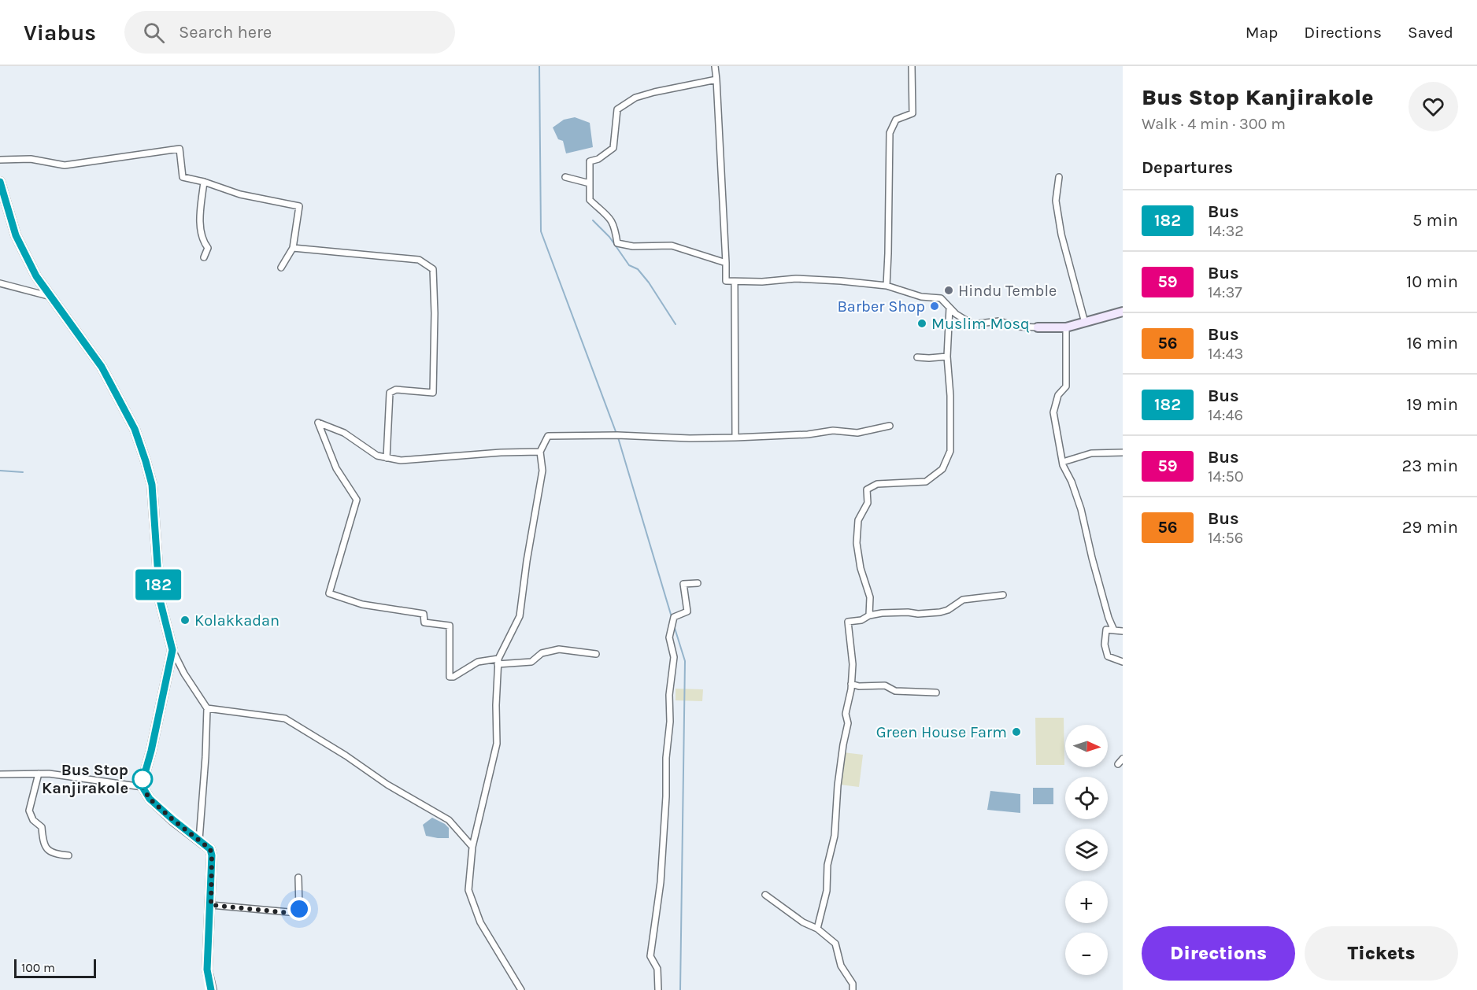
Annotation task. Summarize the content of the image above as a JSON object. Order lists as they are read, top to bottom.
{
  "places": [
    "Hindu Temble",
    "Barber Shop",
    "Muslim Mosq",
    "Kolakkadan",
    "Green House Farm",
    "Bus Stop Kanjirakole"
  ],
  "lines": ["bus line 182"],
  "scale_bar": "100 m",
  "north": "right",
  "page": {
    "header": "Viabus",
    "search": "Search here",
    "nav": ["Map", "Directions", "Saved"],
    "on_map": "182",
    "heading": [
      ["Bus Stop Kanjirakole", "Walk · 4 min · 300 m"],
      "Departures"
    ],
    "list": [
      {
        "mark": "182",
        "name": "Bus",
        "note": "14:32",
        "value": "5 min"
      },
      {
        "mark": "59",
        "name": "Bus",
        "note": "14:37",
        "value": "10 min"
      },
      {
        "mark": "56",
        "name": "Bus",
        "note": "14:43",
        "value": "16 min"
      },
      {
        "mark": "182",
        "name": "Bus",
        "note": "14:46",
        "value": "19 min"
      },
      {
        "mark": "59",
        "name": "Bus",
        "note": "14:50",
        "value": "23 min"
      },
      {
        "mark": "56",
        "name": "Bus",
        "note": "14:56",
        "value": "29 min"
      }
    ],
    "map_buttons": ["+", "−"],
    "buttons": ["Directions", "Tickets"],
    "scale": "100 m"
  }
}
